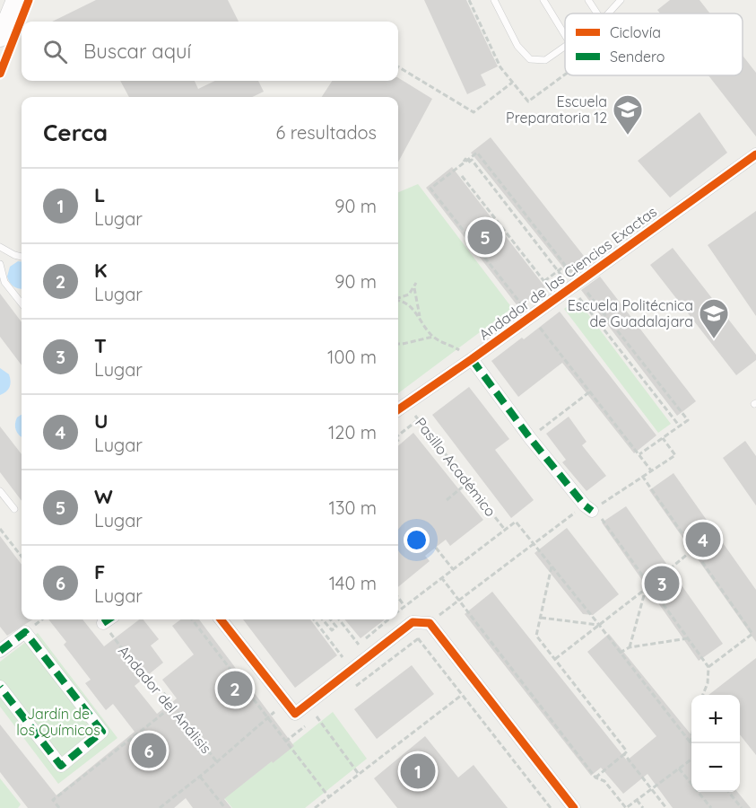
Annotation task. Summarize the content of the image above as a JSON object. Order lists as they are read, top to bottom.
{
  "streets": {
    "street": ["Andador de las Ciencias Exactas"],
    "path": ["Pasillo Académico", "Andador del Análisis"]
  },
  "crossings": [
    ["Andador de las Ciencias Exactas", "Pasillo Académico"]
  ],
  "parks": ["Jardín de los Químicos"],
  "places": {
    "school or university": ["Escuela Preparatoria 12", "Escuela Politécnica de Guadalajara"]
  },
  "legend": ["Ciclovía", "Sendero"],
  "page": {
    "search": "Buscar aquí",
    "heading": ["Cerca", "6 resultados"],
    "list": [
      {
        "mark": "1",
        "name": "L",
        "note": "Lugar",
        "value": "90 m"
      },
      {
        "mark": "2",
        "name": "K",
        "note": "Lugar",
        "value": "90 m"
      },
      {
        "mark": "3",
        "name": "T",
        "note": "Lugar",
        "value": "100 m"
      },
      {
        "mark": "4",
        "name": "U",
        "note": "Lugar",
        "value": "120 m"
      },
      {
        "mark": "5",
        "name": "W",
        "note": "Lugar",
        "value": "130 m"
      },
      {
        "mark": "6",
        "name": "F",
        "note": "Lugar",
        "value": "140 m"
      }
    ],
    "pins": [
      "5",
      "4",
      "3",
      "2",
      "6",
      "1"
    ],
    "map_buttons": ["+", "−"]
  }
}
